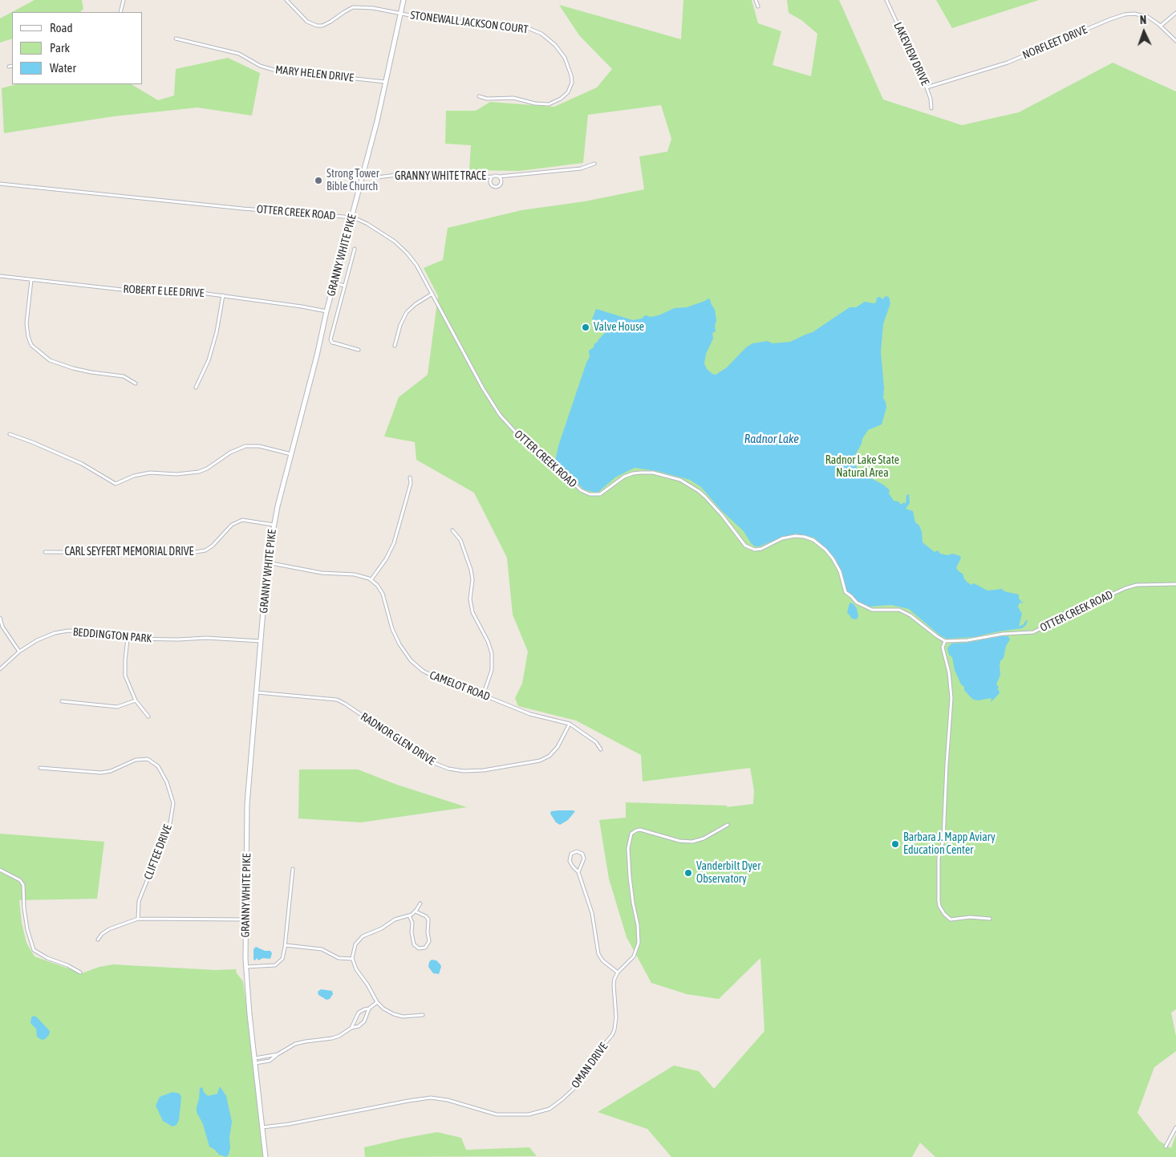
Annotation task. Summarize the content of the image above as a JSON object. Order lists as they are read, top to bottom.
{
  "streets": {
    "main road": ["GRANNY WHITE PIKE"],
    "street": [
      "STONEWALL JACKSON COURT",
      "NORFLEET DRIVE",
      "LAKEVIEW DRIVE",
      "MARY HELEN DRIVE",
      "GRANNY WHITE TRACE",
      "OTTER CREEK ROAD",
      "ROBERT E LEE DRIVE",
      "CARL SEYFERT MEMORIAL DRIVE",
      "BEDDINGTON PARK",
      "CAMELOT ROAD",
      "RADNOR GLEN DRIVE",
      "CLIFTEE DRIVE",
      "OMAN DRIVE"
    ]
  },
  "crossings": [
    ["STONEWALL JACKSON COURT", "GRANNY WHITE PIKE"],
    ["NORFLEET DRIVE", "LAKEVIEW DRIVE"],
    ["MARY HELEN DRIVE", "GRANNY WHITE PIKE"],
    ["GRANNY WHITE TRACE", "GRANNY WHITE PIKE"],
    ["OTTER CREEK ROAD", "GRANNY WHITE PIKE"],
    ["GRANNY WHITE PIKE", "ROBERT E LEE DRIVE"],
    ["GRANNY WHITE PIKE", "CARL SEYFERT MEMORIAL DRIVE"],
    ["GRANNY WHITE PIKE", "BEDDINGTON PARK"],
    ["GRANNY WHITE PIKE", "RADNOR GLEN DRIVE"],
    ["GRANNY WHITE PIKE", "OMAN DRIVE"],
    ["CAMELOT ROAD", "RADNOR GLEN DRIVE"]
  ],
  "water": ["Radnor Lake"],
  "parks": ["Radnor Lake State Natural Area"],
  "places": [
    "Strong Tower Bible Church",
    "Valve House",
    "Barbara J. Mapp Aviary Education Center",
    "Vanderbilt Dyer Observatory"
  ],
  "legend": ["Road", "Park", "Water"],
  "north": "top"
}
